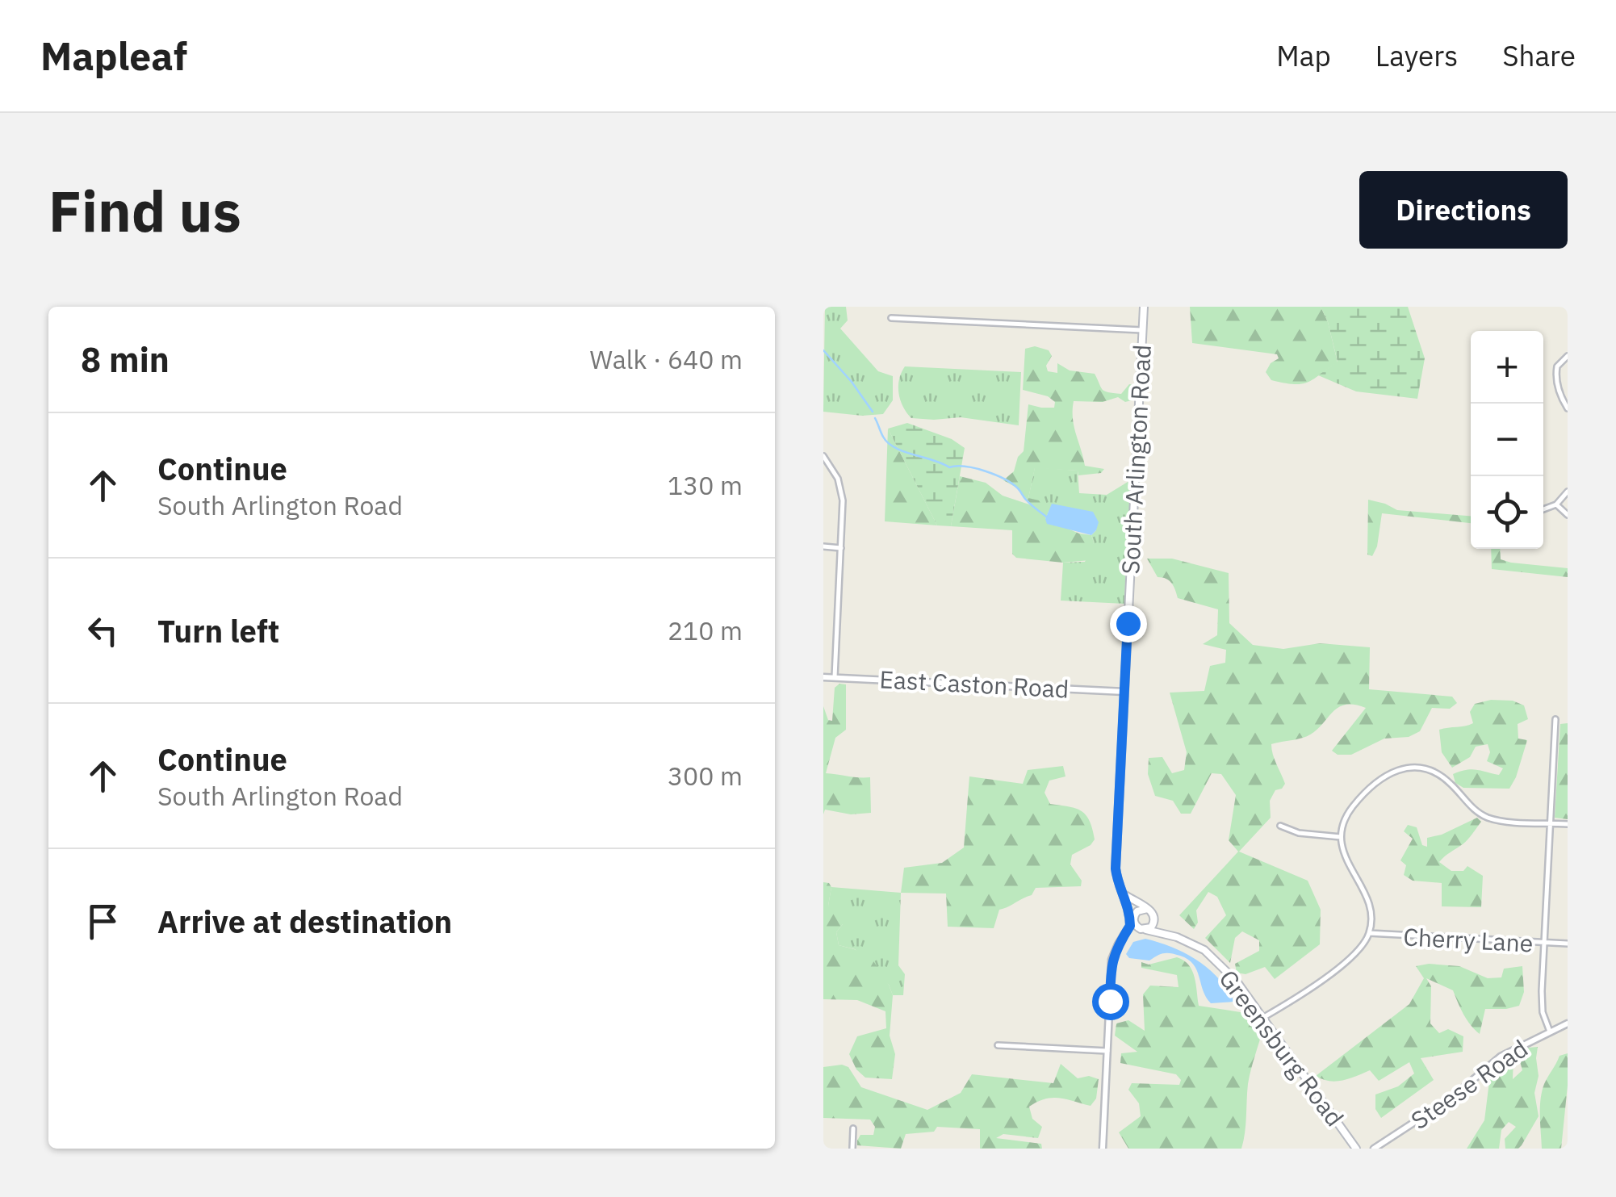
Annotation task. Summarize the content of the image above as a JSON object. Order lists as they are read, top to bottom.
{
  "streets": {
    "main road": ["South Arlington Road", "Greensburg Road"],
    "street": ["East Caston Road", "Cherry Lane", "Steese Road"]
  },
  "crossings": [
    ["South Arlington Road", "East Caston Road"]
  ],
  "page": {
    "header": "Mapleaf",
    "nav": ["Map", "Layers", "Share"],
    "buttons": "Directions",
    "title": "Find us",
    "heading": ["8 min", "Walk · 640 m"],
    "map_buttons": ["+", "−"],
    "list": [
      ["Continue", "South Arlington Road", "130 m"],
      ["Turn left", "210 m"],
      ["Continue", "South Arlington Road", "300 m"],
      "Arrive at destination"
    ]
  }
}
